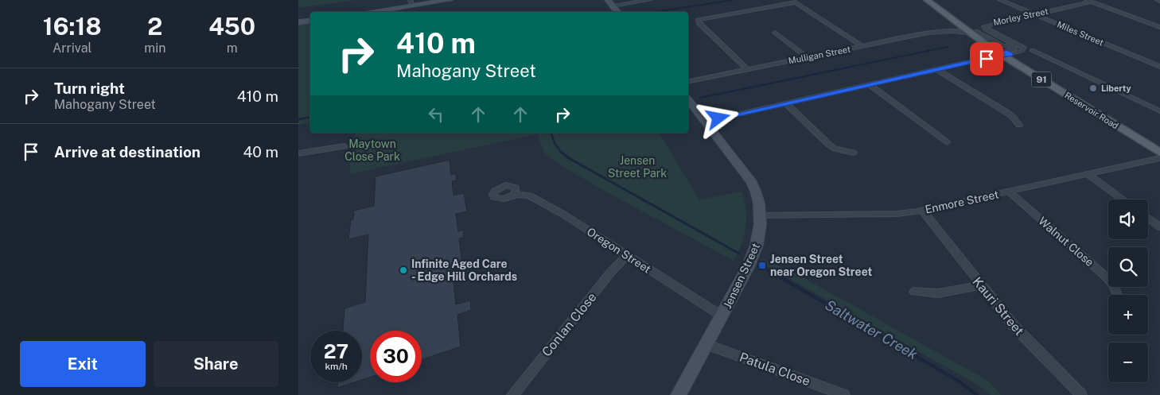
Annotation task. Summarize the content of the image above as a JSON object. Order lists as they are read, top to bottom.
{
  "streets": {
    "main road": ["91", "Reservoir Road"],
    "street": [
      "Morley Street",
      "Miles Street",
      "Mulligan Street",
      "Enmore Street",
      "Walnut Close",
      "Oregon Street",
      "Jensen Street",
      "Kauri Street",
      "Conlan Close",
      "Patula Close"
    ]
  },
  "crossings": [
    ["Morley Street", "Miles Street"],
    ["Morley Street", "Mulligan Street"],
    ["Morley Street", "Reservoir Road"],
    ["Mulligan Street", "Reservoir Road"],
    ["Enmore Street", "Walnut Close"],
    ["Enmore Street", "Jensen Street"],
    ["Enmore Street", "Kauri Street"],
    ["Oregon Street", "Jensen Street"],
    ["Oregon Street", "Conlan Close"],
    ["Jensen Street", "Patula Close"]
  ],
  "water": ["Saltwater Creek"],
  "parks": ["Maytown Close Park", "Jensen Street Park"],
  "places": {
    "other": ["Liberty", "Infinite Aged Care - Edge Hill Orchards"],
    "transit": ["Jensen Street near Oregon Street"]
  },
  "page": {
    "eta": [
      "16:18",
      "Arrival",
      "2",
      "min",
      "450",
      "m"
    ],
    "turn": ["410 m", "Mahogany Street"],
    "list": [
      {
        "name": "Turn right",
        "note": "Mahogany Street",
        "value": "410 m"
      },
      {
        "name": "Arrive at destination",
        "value": "40 m"
      }
    ],
    "map_buttons": ["+", "−"],
    "speed": "27 km/h",
    "limit": "30",
    "buttons": ["Exit", "Share"]
  }
}
